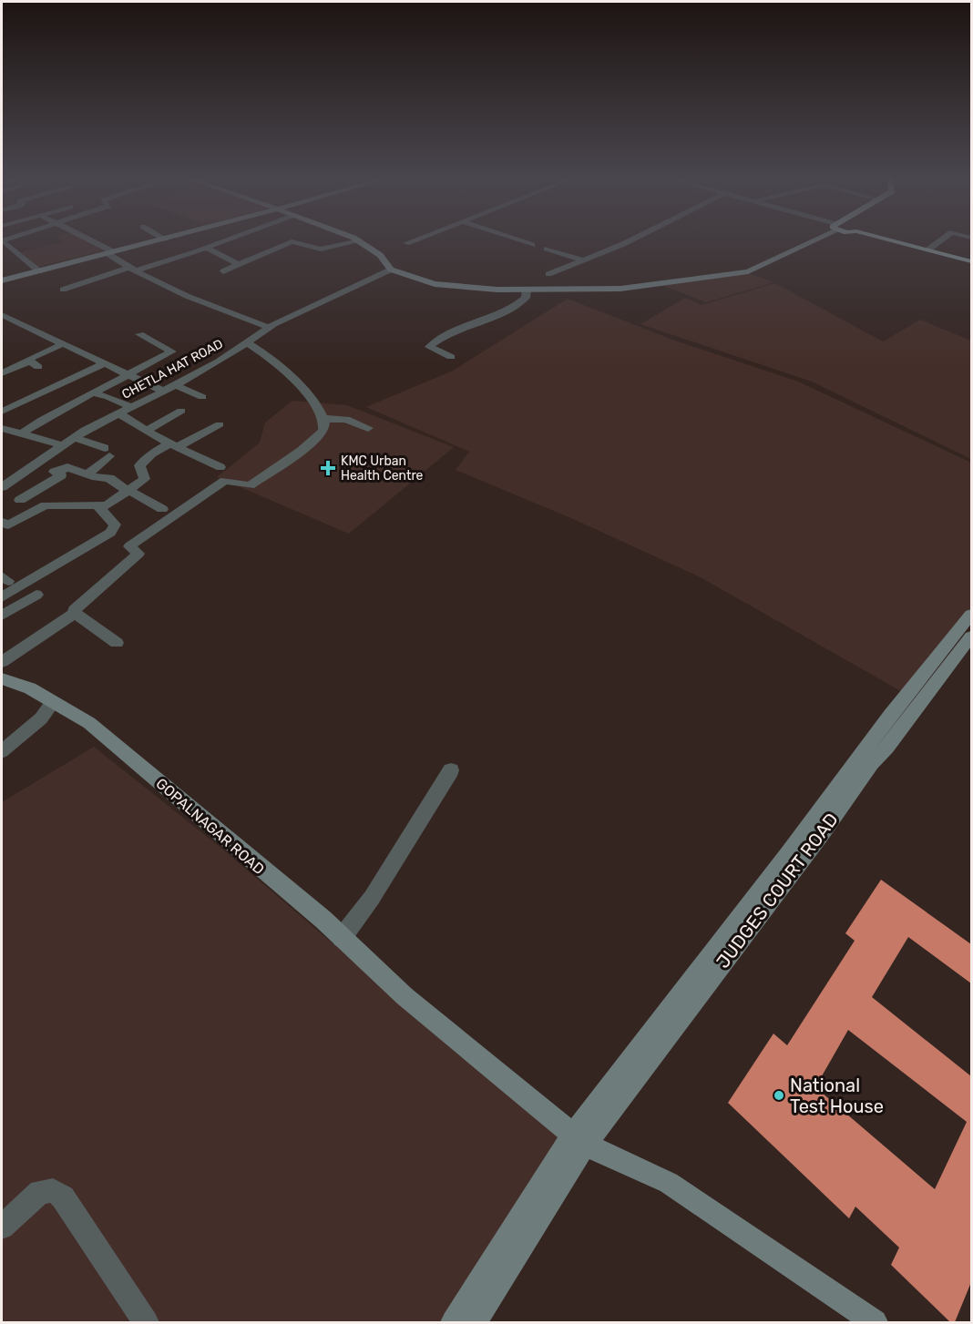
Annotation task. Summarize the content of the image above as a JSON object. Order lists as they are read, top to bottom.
{
  "streets": {
    "main road": ["GOPALNAGAR ROAD", "JUDGES COURT ROAD"],
    "street": ["CHETLA HAT ROAD"]
  },
  "crossings": [
    ["GOPALNAGAR ROAD", "JUDGES COURT ROAD"]
  ],
  "places": {
    "health": ["KMC Urban Health Centre"],
    "other": ["National Test House"]
  }
}
